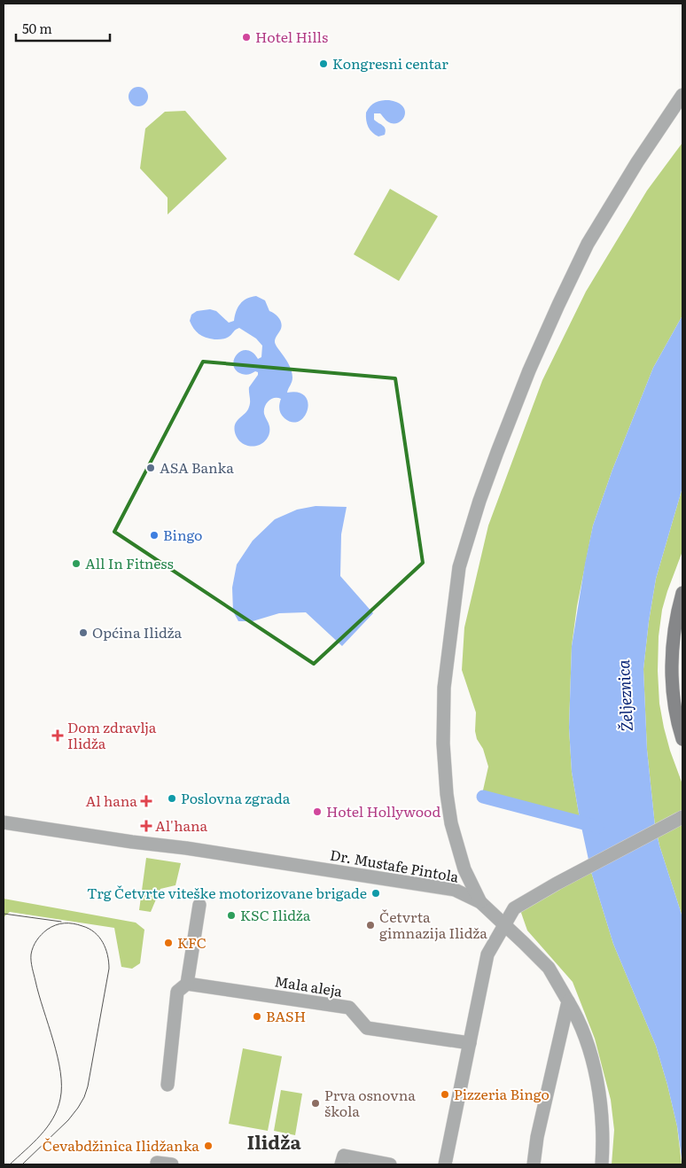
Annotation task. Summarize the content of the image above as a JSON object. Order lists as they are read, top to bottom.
{
  "streets": {
    "street": ["Dr. Mustafe Pintola", "Mala aleja"]
  },
  "districts": ["Ilidža"],
  "water": ["Željeznica"],
  "places": {
    "other": [
      "Hotel Hills",
      "Kongresni centar",
      "ASA Banka",
      "Bingo",
      "All In Fitness",
      "Općina Ilidža",
      "Poslovna zgrada",
      "Hotel Hollywood",
      "Trg Četvrte viteške motorizovane brigade",
      "KSC Ilidža",
      "Četvrta gimnazija Ilidža",
      "KFC",
      "BASH",
      "Pizzeria Bingo",
      "Prva osnovna škola",
      "Čevabdžinica Ilidžanka"
    ],
    "health": ["Dom zdravlja Ilidža", "Al hana", "Al'hana"]
  },
  "scale_bar": "50 m"
}
